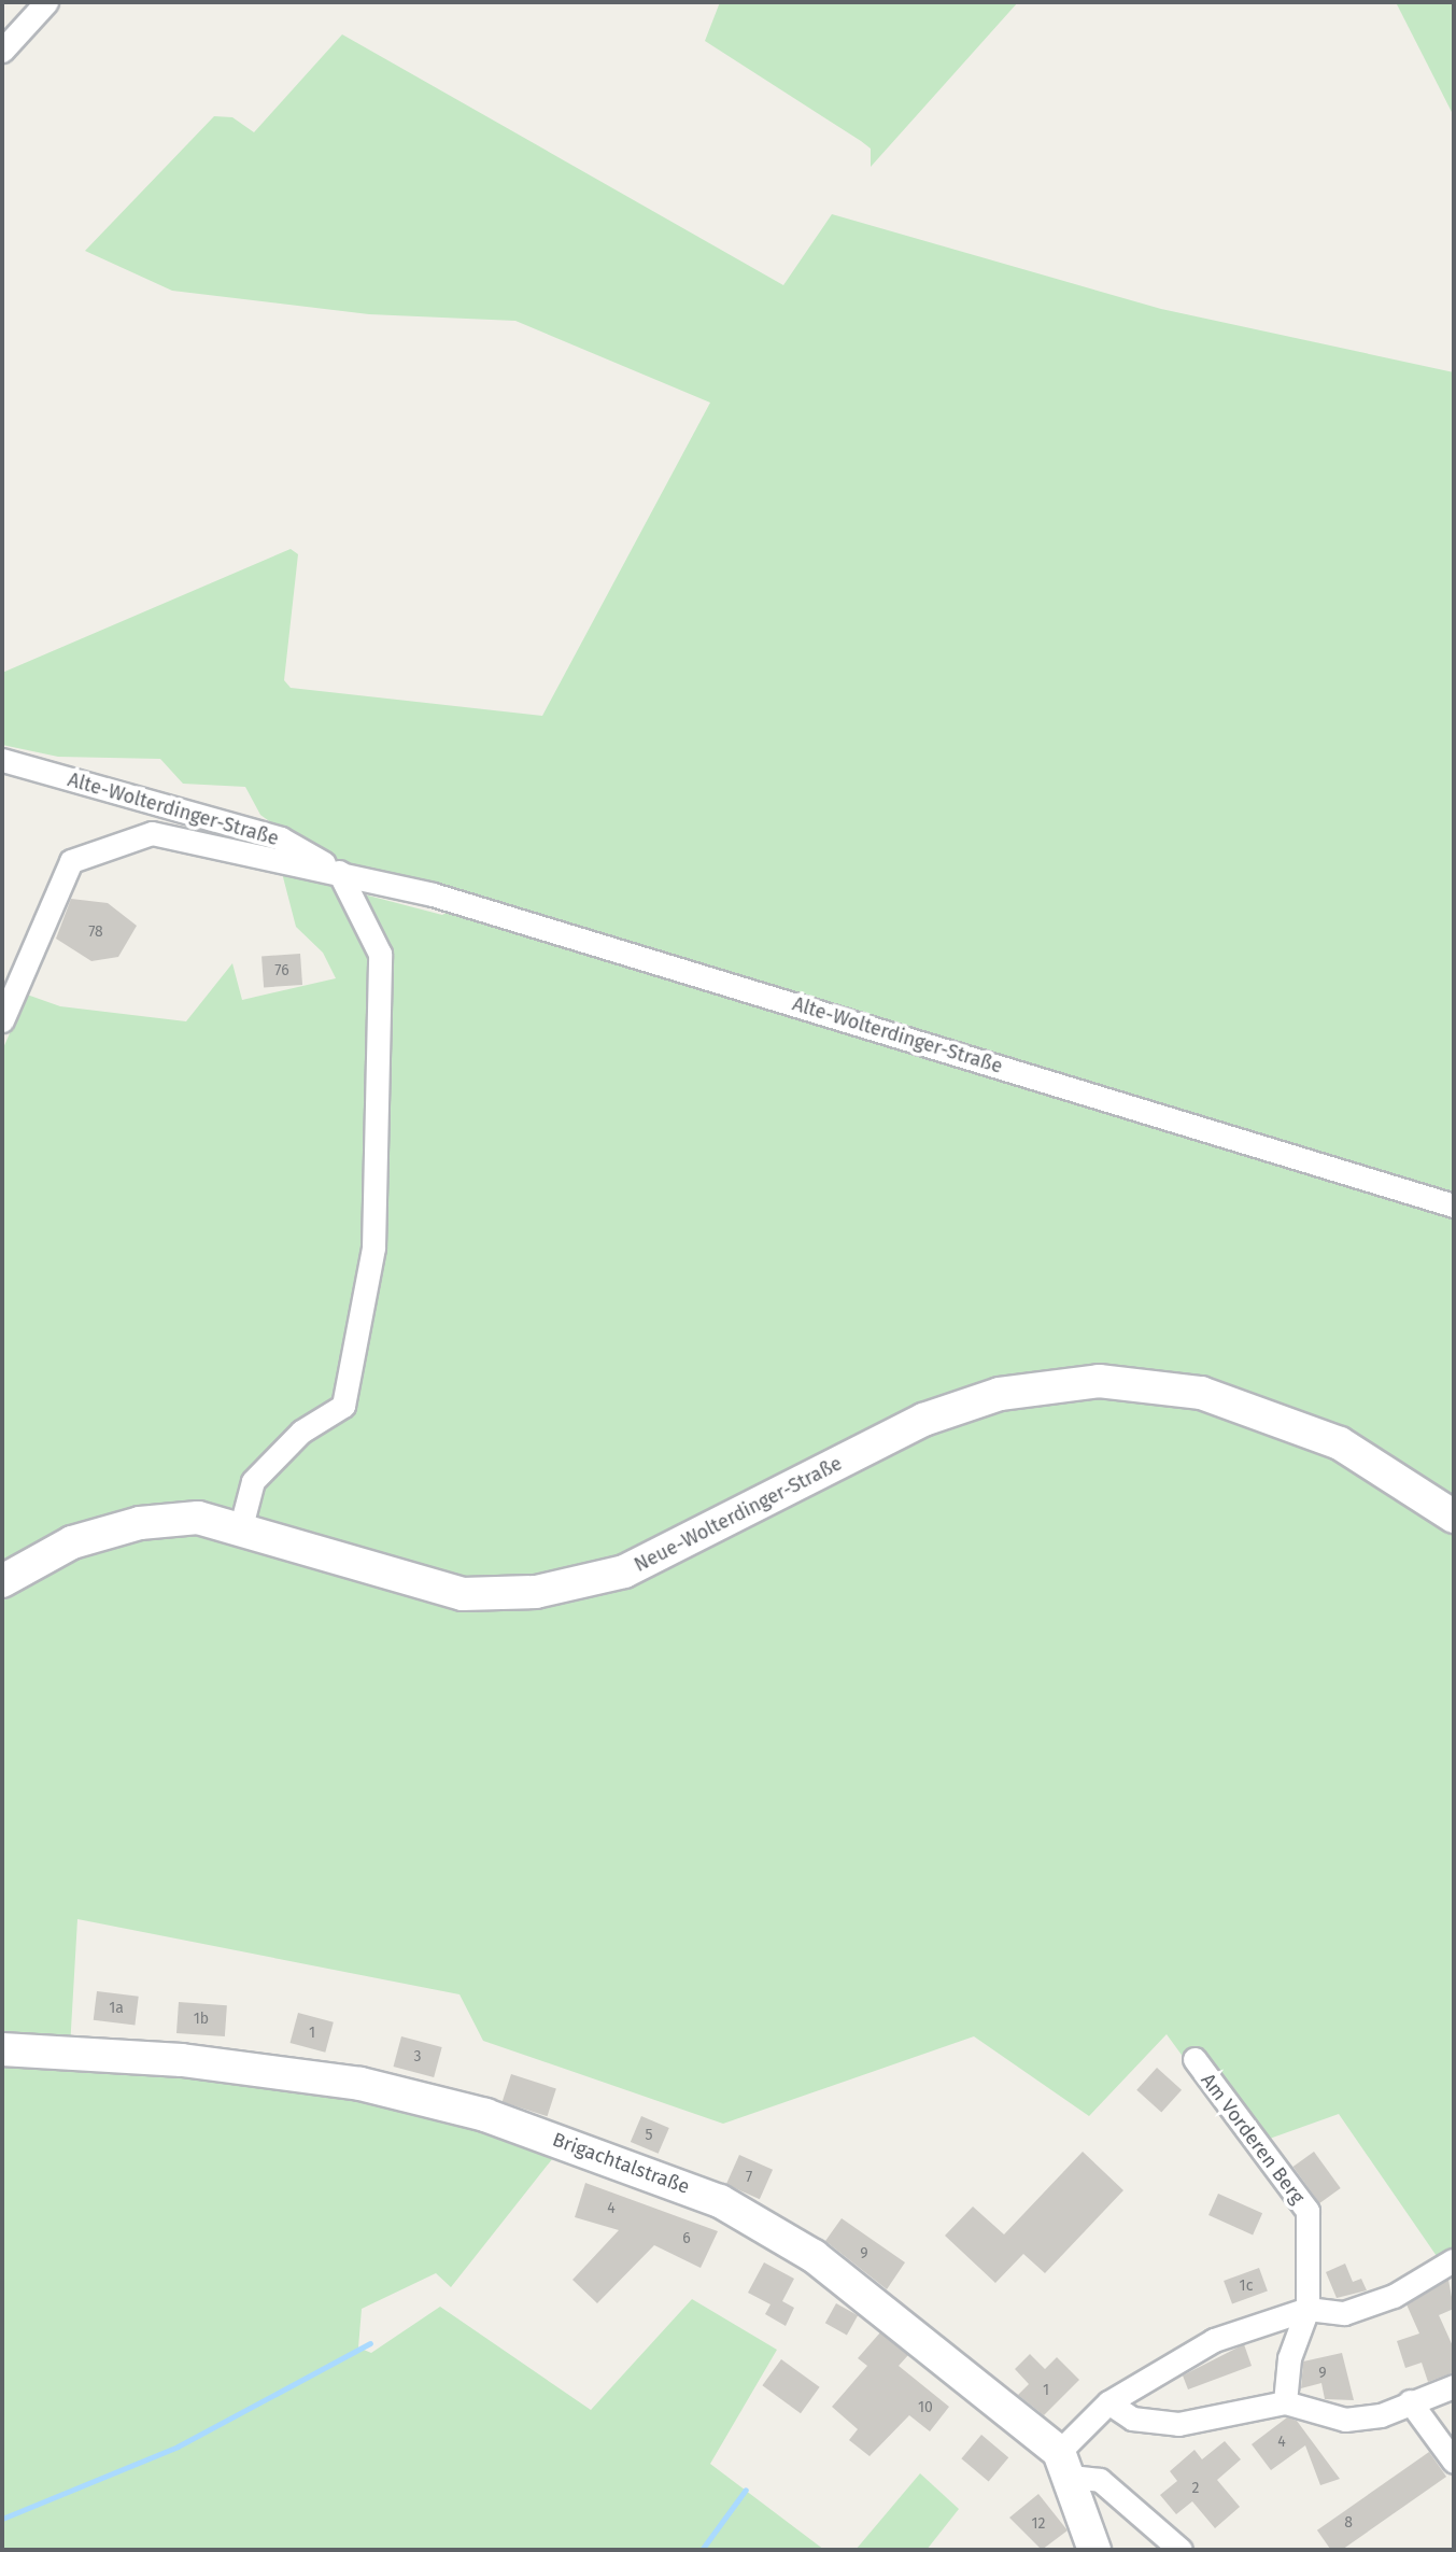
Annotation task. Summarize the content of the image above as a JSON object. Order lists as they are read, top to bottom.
{
  "streets": {
    "main road": ["Neue-Wolterdinger-Straße", "Brigachtalstraße"],
    "street": ["Alte-Wolterdinger-Straße", "Am Vorderen Berg"]
  },
  "house_numbers": [
    "78",
    "76",
    "1a",
    "1b",
    "1",
    "3",
    "5",
    "7",
    "4",
    "6",
    "9",
    "1c",
    "9",
    "1",
    "10",
    "4",
    "2",
    "8",
    "12"
  ]
}
